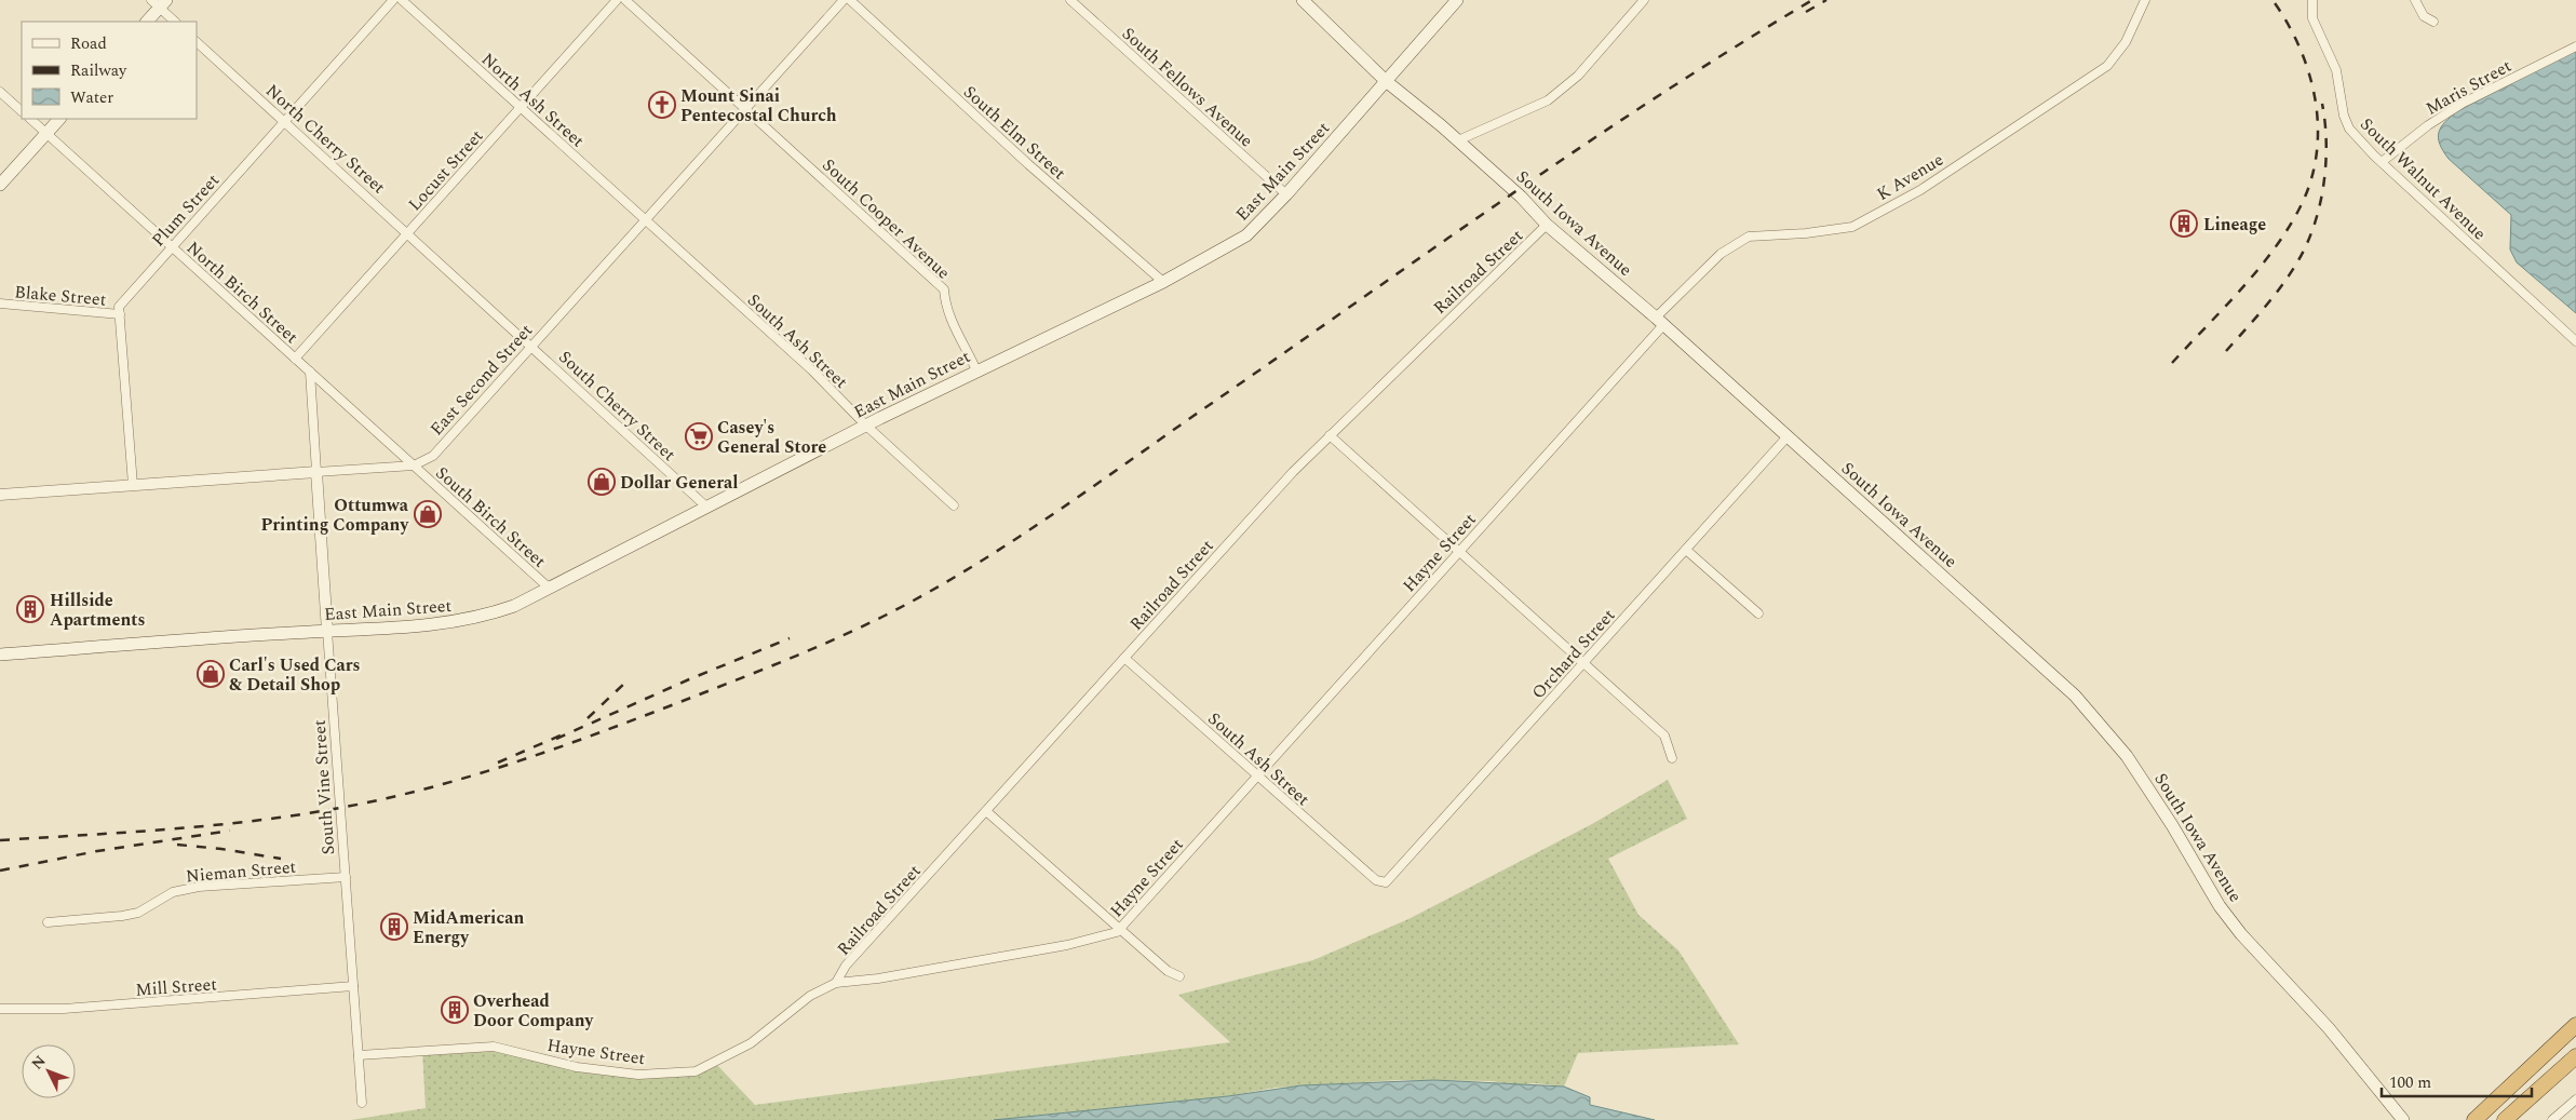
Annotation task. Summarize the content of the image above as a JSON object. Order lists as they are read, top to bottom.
{
  "streets": {
    "main road": ["East Main Street", "South Iowa Avenue"],
    "street": [
      "South Fellows Avenue",
      "Maris Street",
      "North Ash Street",
      "South Elm Street",
      "North Cherry Street",
      "Locust Street",
      "K Avenue",
      "South Walnut Avenue",
      "Plum Street",
      "South Cooper Avenue",
      "Railroad Street",
      "North Birch Street",
      "Blake Street",
      "South Ash Street",
      "East Second Street",
      "South Cherry Street",
      "South Birch Street",
      "Hayne Street",
      "Orchard Street",
      "South Vine Street",
      "Nieman Street",
      "Mill Street"
    ]
  },
  "crossings": [
    ["South Fellows Avenue", "East Main Street"],
    ["Maris Street", "South Walnut Avenue"],
    ["North Ash Street", "Locust Street"],
    ["North Ash Street", "South Ash Street"],
    ["North Ash Street", "East Second Street"],
    ["South Elm Street", "East Main Street"],
    ["North Cherry Street", "Locust Street"],
    ["North Cherry Street", "Plum Street"],
    ["North Cherry Street", "East Second Street"],
    ["North Cherry Street", "South Cherry Street"],
    ["Locust Street", "North Birch Street"],
    ["East Main Street", "South Cooper Avenue"],
    ["East Main Street", "South Iowa Avenue"],
    ["East Main Street", "South Ash Street"],
    ["East Main Street", "South Cherry Street"],
    ["East Main Street", "South Birch Street"],
    ["East Main Street", "South Vine Street"],
    ["K Avenue", "South Iowa Avenue"],
    ["K Avenue", "Hayne Street"],
    ["Plum Street", "North Birch Street"],
    ["Plum Street", "Blake Street"],
    ["South Cooper Avenue", "East Second Street"],
    ["South Iowa Avenue", "Railroad Street"],
    ["South Iowa Avenue", "Hayne Street"],
    ["South Iowa Avenue", "Orchard Street"],
    ["Railroad Street", "South Ash Street"],
    ["Railroad Street", "Hayne Street"],
    ["North Birch Street", "East Second Street"],
    ["North Birch Street", "South Birch Street"],
    ["North Birch Street", "South Vine Street"],
    ["South Ash Street", "East Second Street"],
    ["South Ash Street", "Hayne Street"],
    ["South Ash Street", "Orchard Street"],
    ["East Second Street", "South Cherry Street"],
    ["East Second Street", "South Birch Street"],
    ["East Second Street", "South Vine Street"],
    ["Hayne Street", "South Vine Street"],
    ["South Vine Street", "Nieman Street"],
    ["South Vine Street", "Mill Street"]
  ],
  "places": {
    "church": ["Mount Sinai Pentecostal Church"],
    "building": [
      "Lineage",
      "Hillside Apartments",
      "MidAmerican Energy",
      "Overhead Door Company"
    ],
    "supermarket": ["Casey's General Store"],
    "shop": ["Dollar General", "Ottumwa Printing Company", "Carl's Used Cars & Detail Shop"]
  },
  "legend": ["Road", "Railway", "Water"],
  "scale_bar": "100 m",
  "north": "top left"
}
